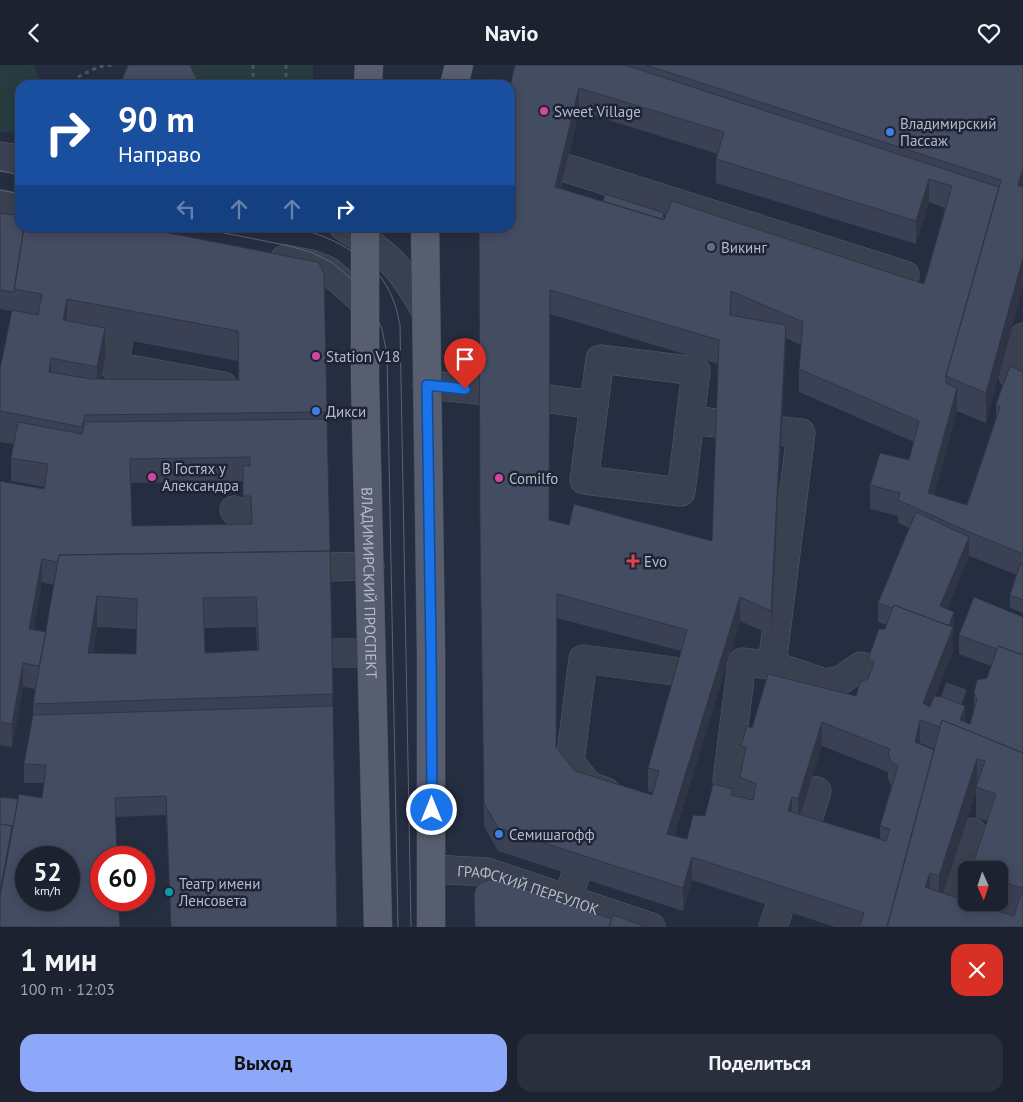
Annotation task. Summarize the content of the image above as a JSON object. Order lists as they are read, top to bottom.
{
  "streets": {
    "main road": ["ВЛАДИМИРСКИЙ ПРОСПЕКТ"],
    "street": ["ГРАФСКИЙ ПЕРЕУЛОК"]
  },
  "places": {
    "other": [
      "Sweet Village",
      "Владимирский Пассаж",
      "Викинг",
      "Station V18",
      "Дикси",
      "В Гостях у Александра",
      "Comilfo",
      "Семишагофф",
      "Театр имени Ленсовета"
    ],
    "health": ["Evo"]
  },
  "north": "bottom",
  "page": {
    "header": "Navio",
    "turn": ["90 m", "Направо"],
    "speed": "52 km/h",
    "limit": "60",
    "heading": ["1 мин", "100 m · 12:03"],
    "buttons": ["Выход", "Поделиться"]
  }
}
